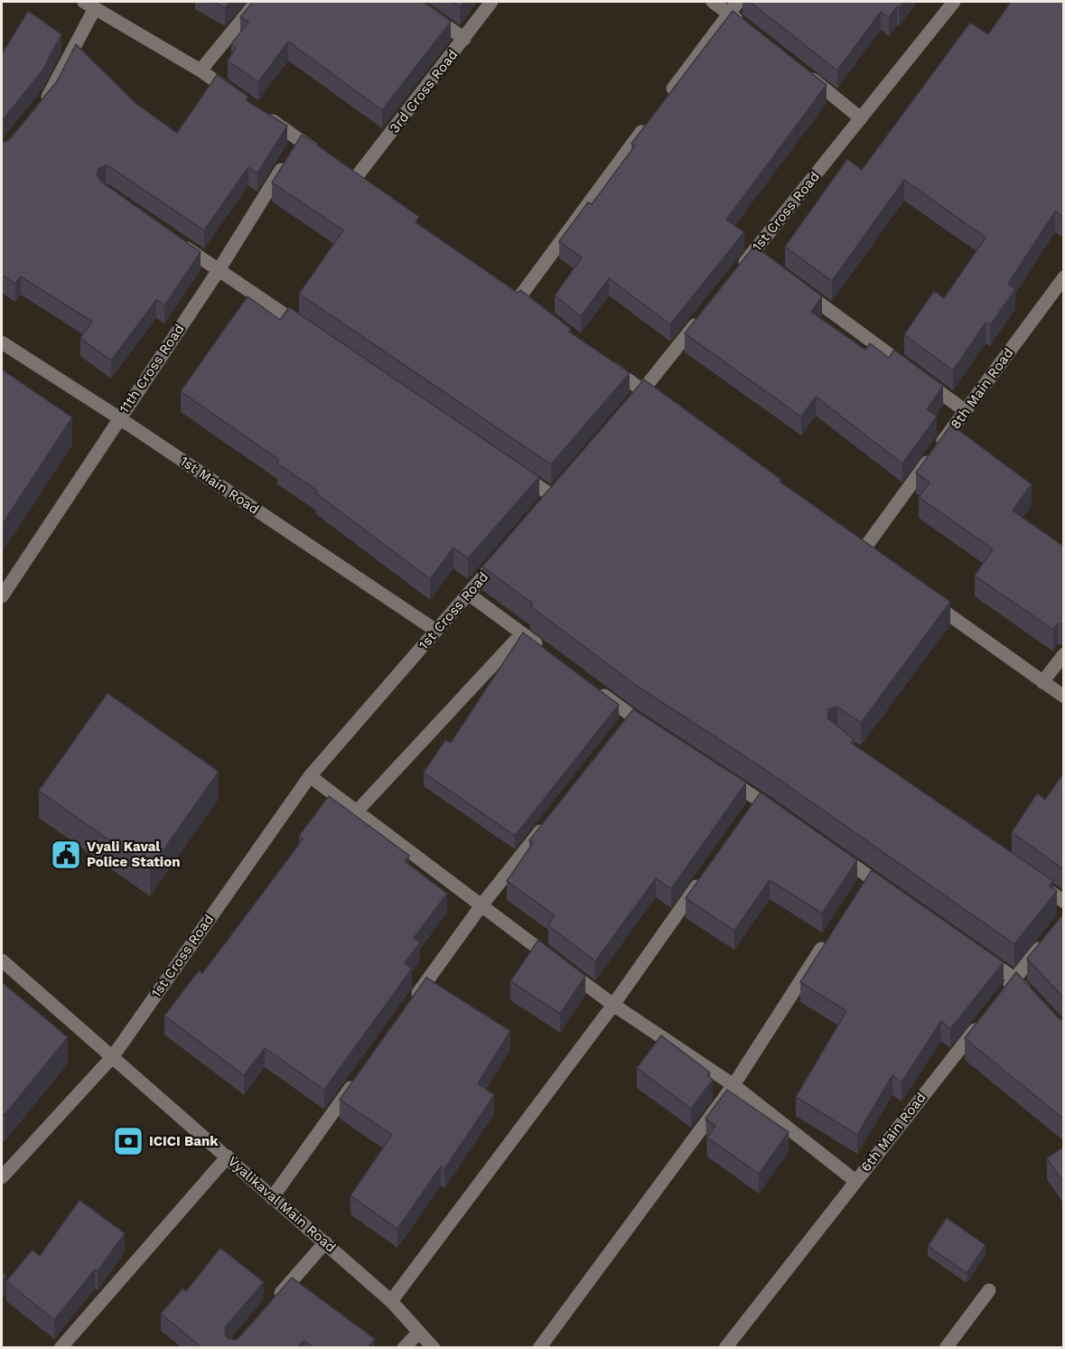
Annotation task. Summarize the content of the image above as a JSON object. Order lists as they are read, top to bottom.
{
  "streets": {
    "street": [
      "3rd Cross Road",
      "1st Cross Road",
      "11th Cross Road",
      "8th Main Road",
      "1st Main Road",
      "6th Main Road",
      "Vyalikaval Main Road"
    ]
  },
  "crossings": [
    ["1st Cross Road", "1st Main Road"],
    ["1st Cross Road", "Vyalikaval Main Road"],
    ["11th Cross Road", "1st Main Road"]
  ],
  "places": {
    "public building": ["Vyali Kaval Police Station"],
    "bank": ["ICICI Bank"]
  }
}
